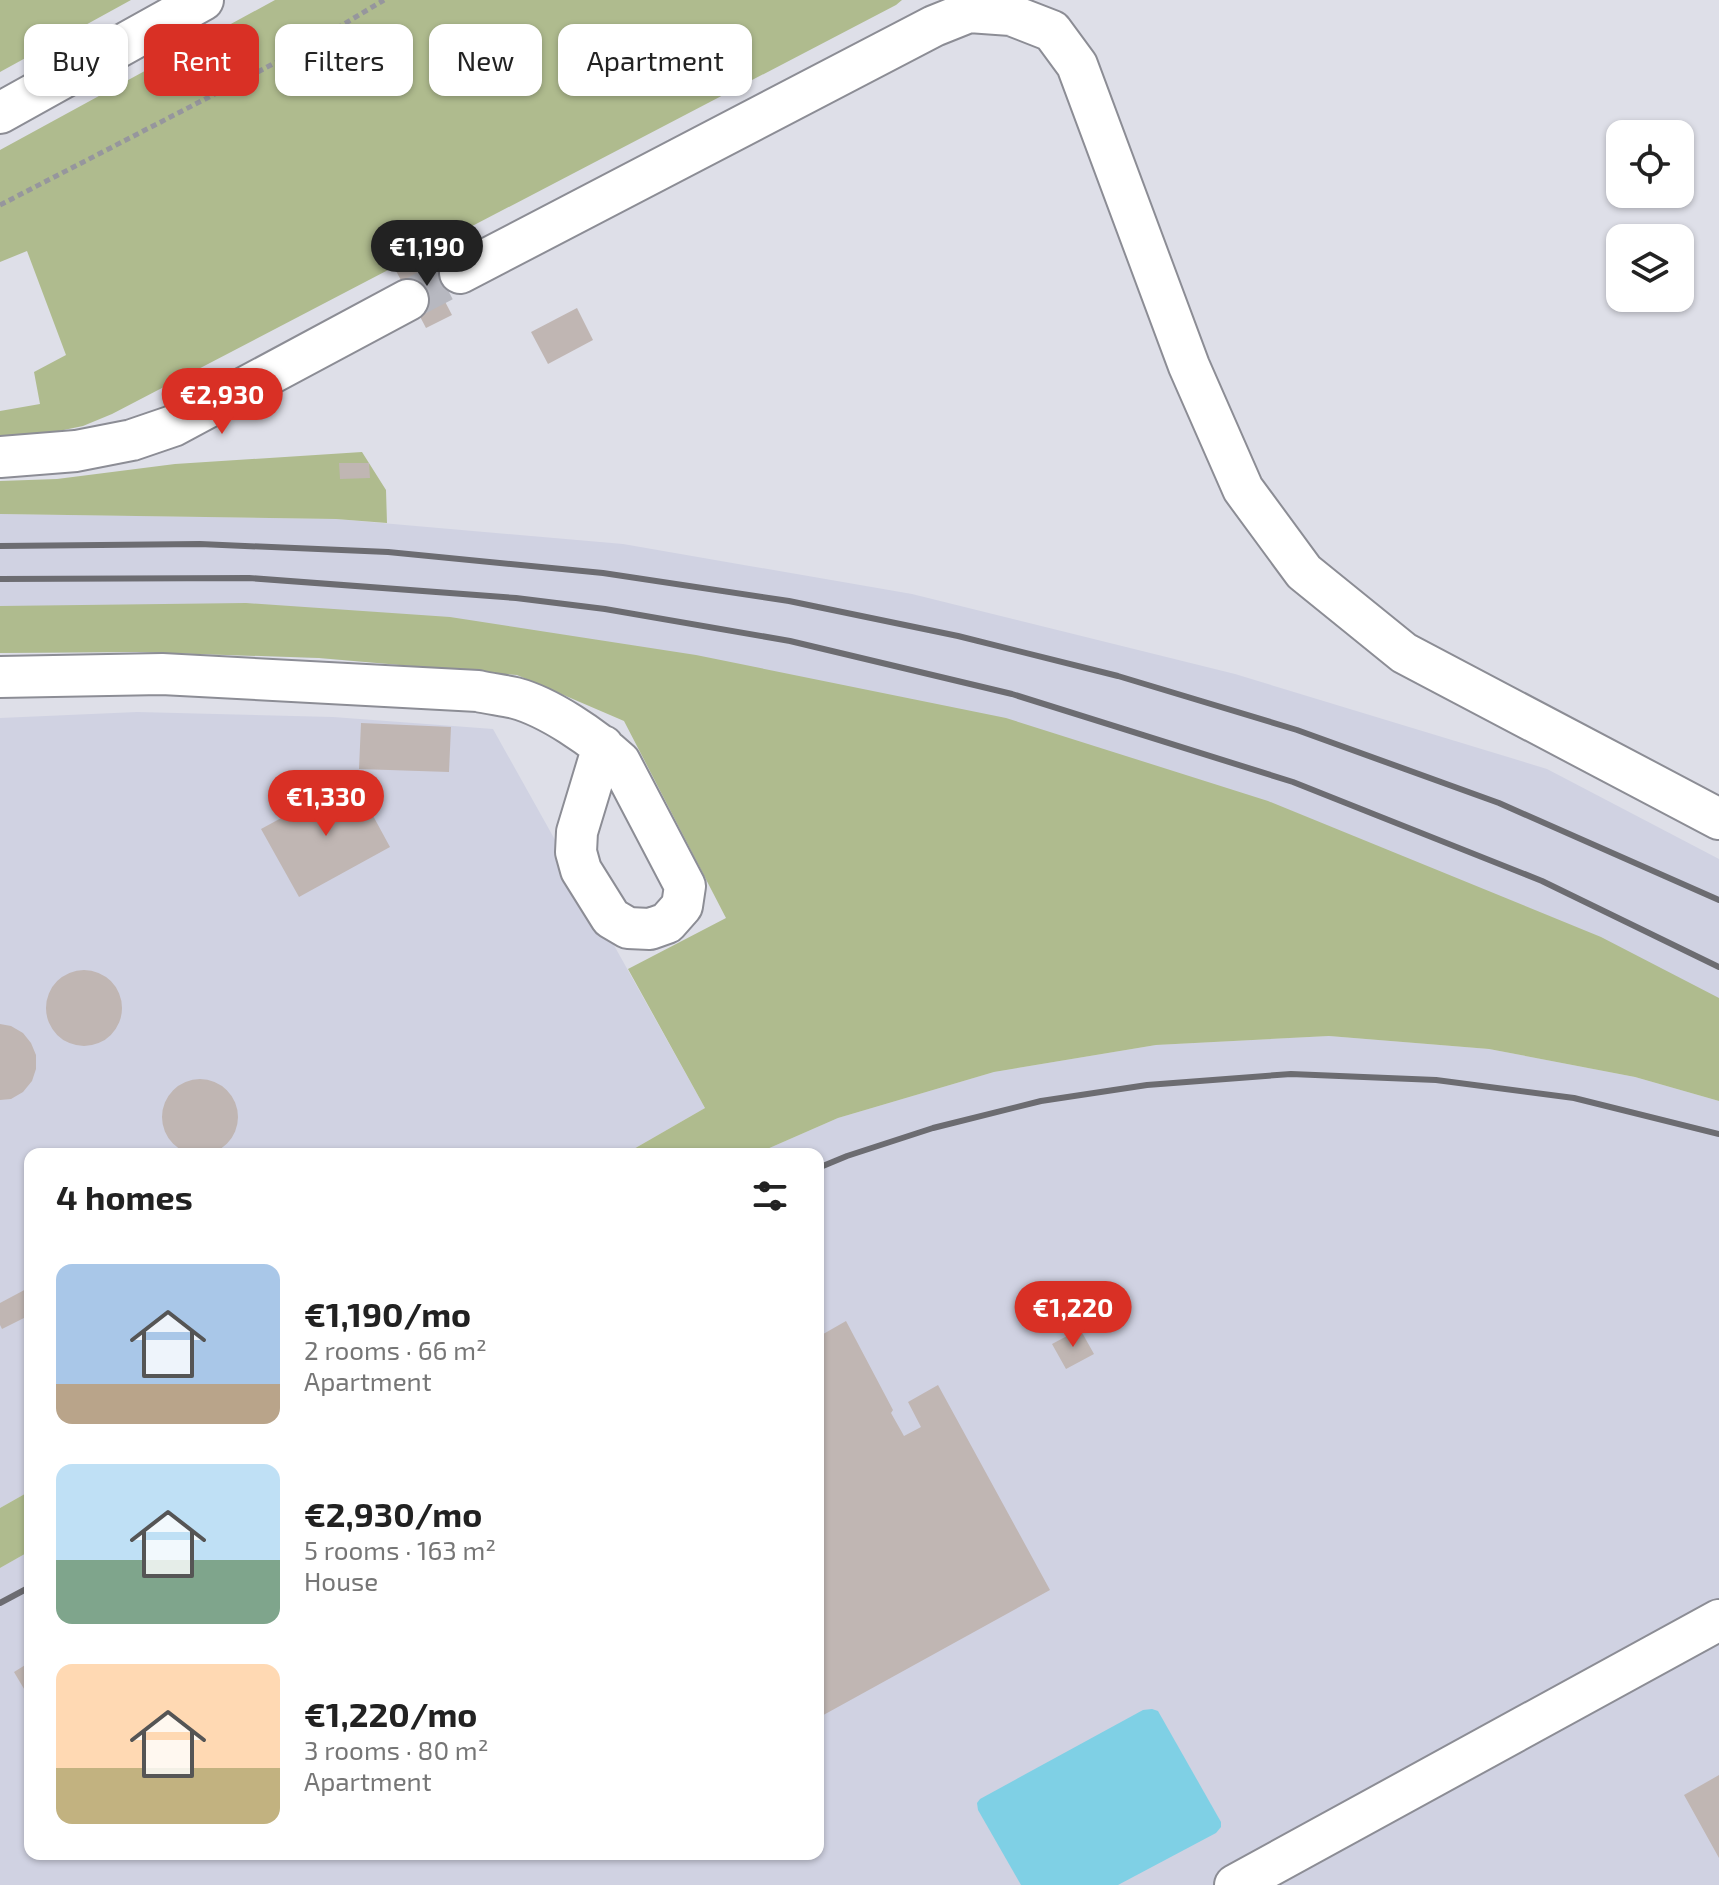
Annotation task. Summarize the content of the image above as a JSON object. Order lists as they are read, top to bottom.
{
  "page": {
    "chip": [
      "Buy",
      "Rent",
      "Filters",
      "New",
      "Apartment"
    ],
    "price": [
      "€1,190",
      "€2,930",
      "€1,330",
      "€1,220"
    ],
    "heading": "4 homes",
    "list": [
      {
        "name": "€1,190/mo",
        "note": "2 rooms · 66 m² · Apartment"
      },
      {
        "name": "€2,930/mo",
        "note": "5 rooms · 163 m² · House"
      },
      {
        "name": "€1,220/mo",
        "note": "3 rooms · 80 m² · Apartment"
      }
    ]
  }
}
